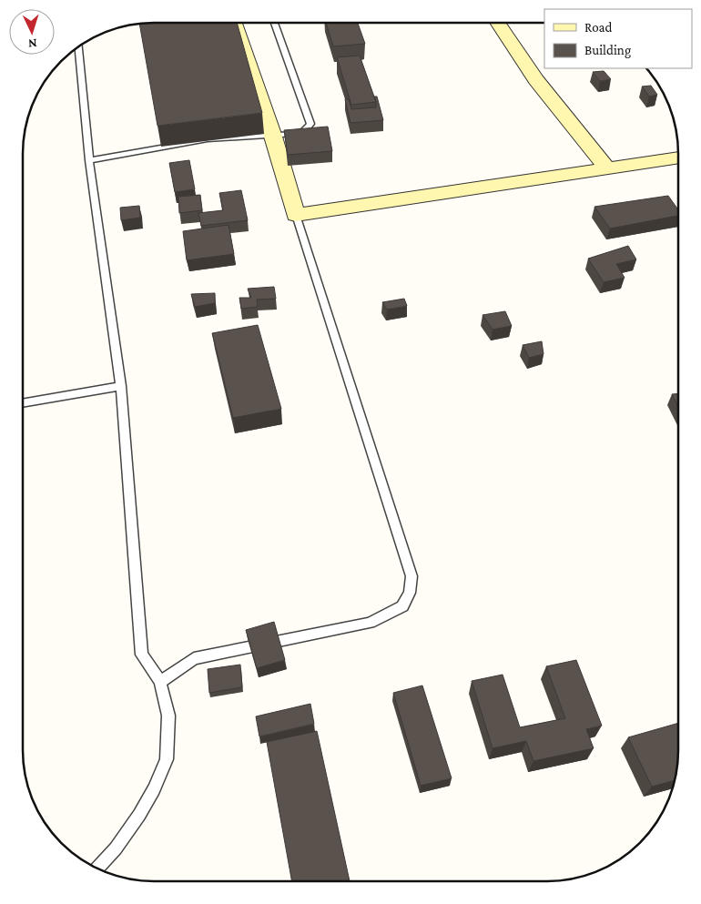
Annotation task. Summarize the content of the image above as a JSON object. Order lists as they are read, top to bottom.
{
  "legend": ["Road", "Building"],
  "north": "bottom"
}
